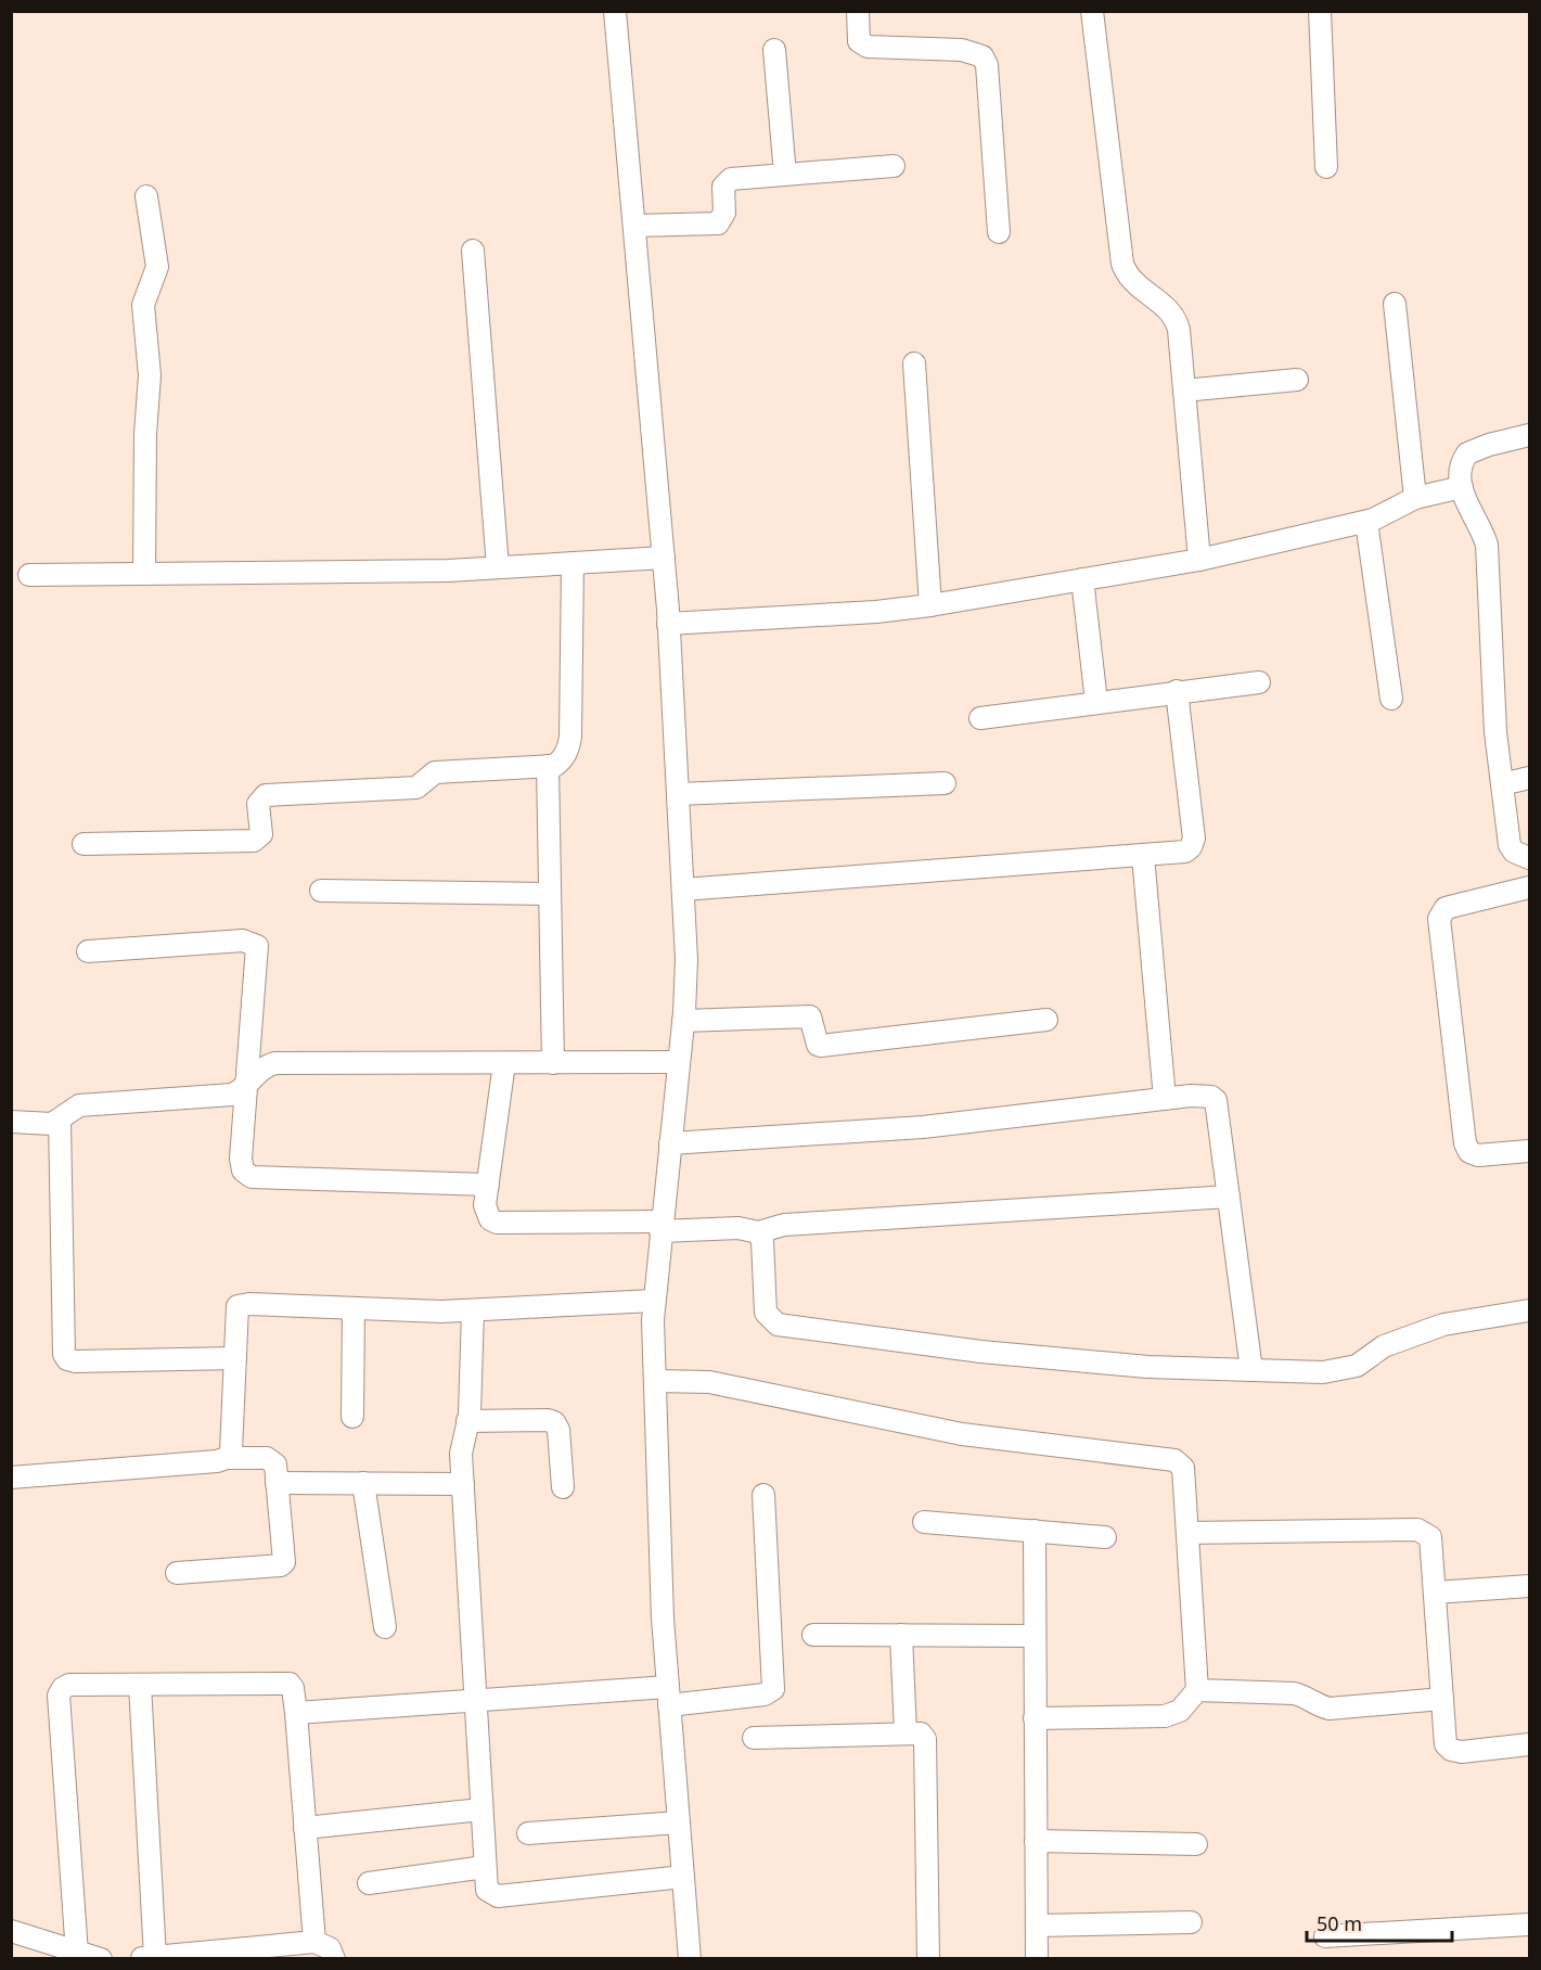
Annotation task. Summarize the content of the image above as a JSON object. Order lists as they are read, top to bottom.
{
  "scale_bar": "50 m"
}
